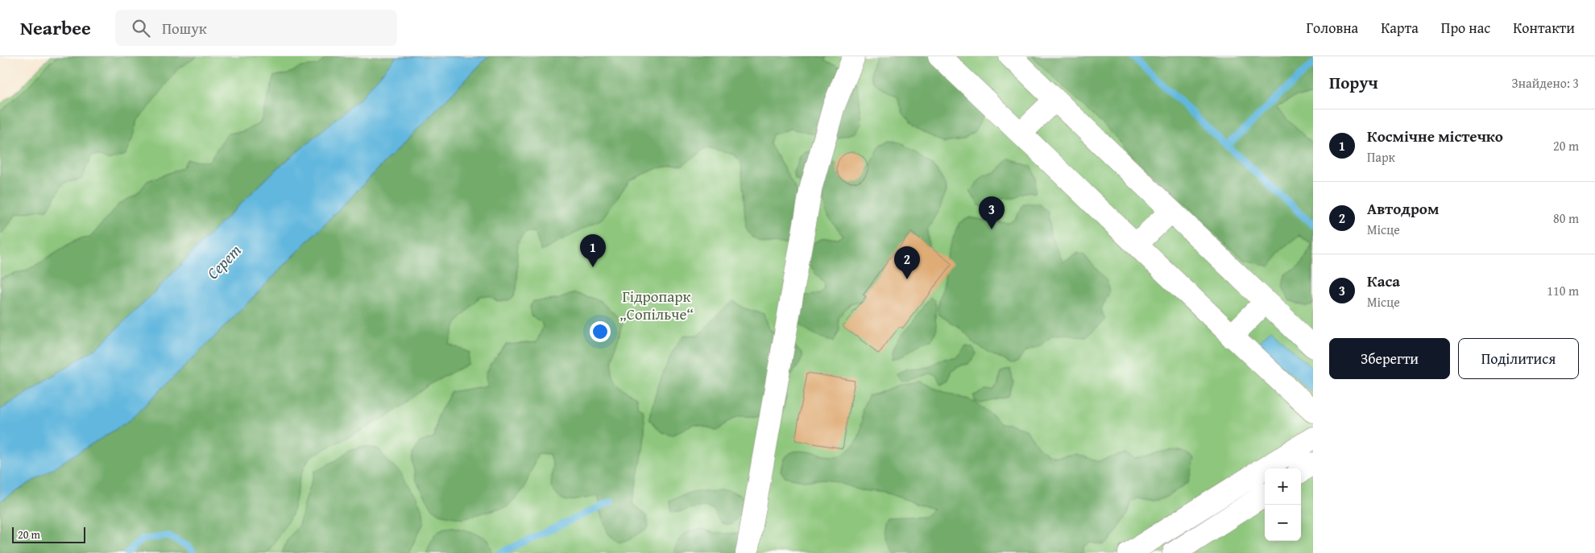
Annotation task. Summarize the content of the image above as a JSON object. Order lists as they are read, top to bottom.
{
  "water": ["Серет"],
  "parks": ["Гідропарк „Сопільче“"],
  "scale_bar": "20 m",
  "page": {
    "header": "Nearbee",
    "search": "Пошук",
    "nav": [
      "Головна",
      "Карта",
      "Про нас",
      "Контакти"
    ],
    "heading": ["Поруч", "Знайдено: 3"],
    "list": [
      {
        "mark": "1",
        "name": "Космічне містечко",
        "note": "Парк",
        "value": "20 m"
      },
      {
        "mark": "2",
        "name": "Автодром",
        "note": "Місце",
        "value": "80 m"
      },
      {
        "mark": "3",
        "name": "Каса",
        "note": "Місце",
        "value": "110 m"
      }
    ],
    "pins": ["3", "1", "2"],
    "buttons": ["Зберегти", "Поділитися"],
    "map_buttons": ["+", "−"],
    "scale": "20 m"
  }
}
